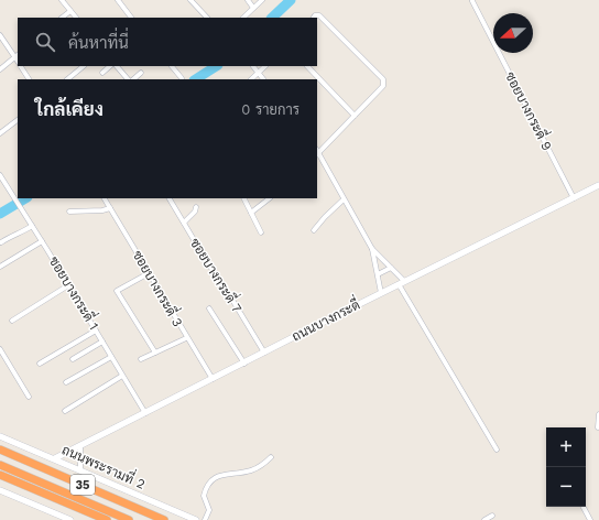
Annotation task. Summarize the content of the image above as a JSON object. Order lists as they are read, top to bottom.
{
  "streets": {
    "highway": ["ถนนพระรามที่ 2", "35"],
    "street": [
      "ซอยบางกระดี่ 9",
      "ซอยบางกระดี่ 7",
      "ซอยบางกระดี่ 3",
      "ซอยบางกระดี่ 1",
      "ถนนบางกระดี่"
    ]
  },
  "crossings": [
    ["ซอยบางกระดี่ 9", "ถนนบางกระดี่"],
    ["ซอยบางกระดี่ 7", "ถนนบางกระดี่"],
    ["ซอยบางกระดี่ 3", "ถนนบางกระดี่"],
    ["ซอยบางกระดี่ 1", "ถนนบางกระดี่"],
    ["ถนนบางกระดี่", "ถนนพระรามที่ 2"]
  ],
  "north": "left",
  "page": {
    "search": "ค้นหาที่นี่",
    "heading": ["ใกล้เคียง", "0 รายการ"],
    "map_buttons": ["+", "−"]
  }
}
